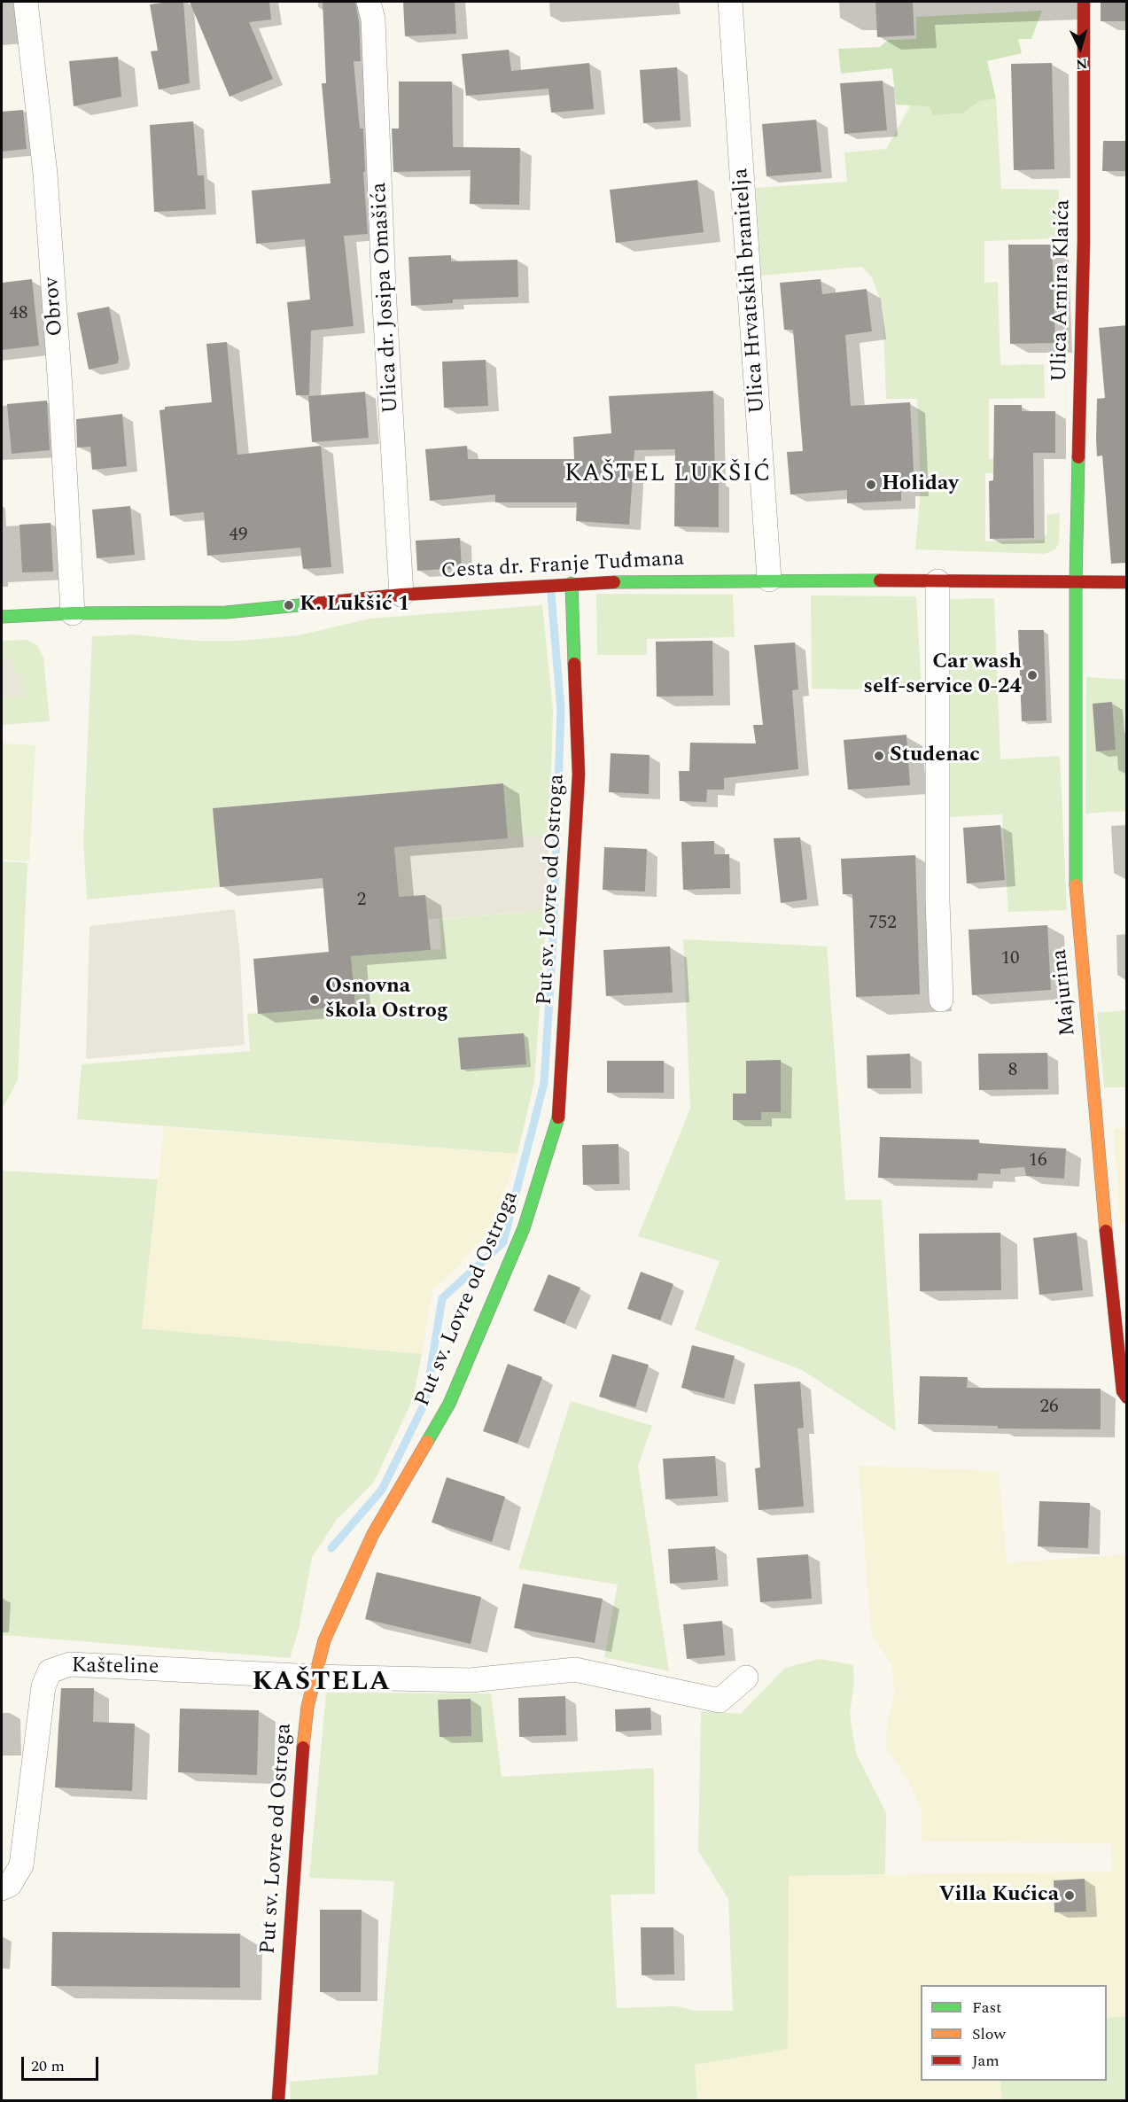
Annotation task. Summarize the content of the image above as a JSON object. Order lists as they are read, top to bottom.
{
  "streets": {
    "street": [
      "Ulica Hrvatskih branitelja",
      "Ulica Arnira Klaića",
      "Ulica dr. Josipa Omašića",
      "Obrov",
      "Cesta dr. Franje Tuđmana",
      "Put sv. Lovre od Ostroga",
      "Majurina",
      "Kašteline"
    ]
  },
  "crossings": [
    ["Ulica Hrvatskih branitelja", "Cesta dr. Franje Tuđmana"],
    ["Ulica Arnira Klaića", "Cesta dr. Franje Tuđmana"],
    ["Ulica Arnira Klaića", "Majurina"],
    ["Ulica dr. Josipa Omašića", "Cesta dr. Franje Tuđmana"],
    ["Obrov", "Cesta dr. Franje Tuđmana"],
    ["Cesta dr. Franje Tuđmana", "Put sv. Lovre od Ostroga"],
    ["Cesta dr. Franje Tuđmana", "Majurina"],
    ["Put sv. Lovre od Ostroga", "Kašteline"]
  ],
  "districts": ["KAŠTEL LUKŠIĆ", "KAŠTELA"],
  "places": [
    "Holiday",
    "K. Lukšić 1",
    "Car wash self-service 0-24",
    "Studenac",
    "Osnovna škola Ostrog",
    "Villa Kućica"
  ],
  "house_numbers": [
    "48",
    "49",
    "2",
    "752",
    "10",
    "8",
    "16",
    "26"
  ],
  "legend": ["Fast", "Slow", "Jam"],
  "scale_bar": "20 m",
  "north": "bottom"
}
